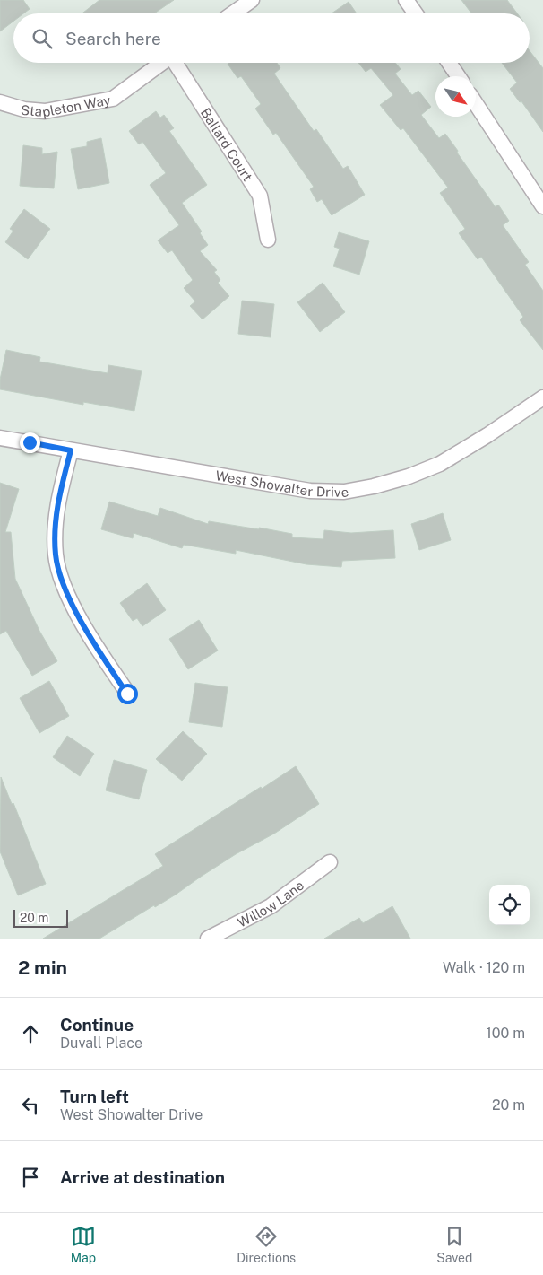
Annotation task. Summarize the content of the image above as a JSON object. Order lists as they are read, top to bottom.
{
  "streets": {
    "street": [
      "Stapleton Way",
      "Ballard Court",
      "West Showalter Drive",
      "Willow Lane"
    ]
  },
  "scale_bar": "20 m",
  "north": "bottom right",
  "page": {
    "search": "Search here",
    "scale": "20 m",
    "heading": ["2 min", "Walk · 120 m"],
    "list": [
      ["Continue", "Duvall Place", "100 m"],
      ["Turn left", "West Showalter Drive", "20 m"],
      "Arrive at destination"
    ],
    "nav": ["Map", "Directions", "Saved"]
  }
}
